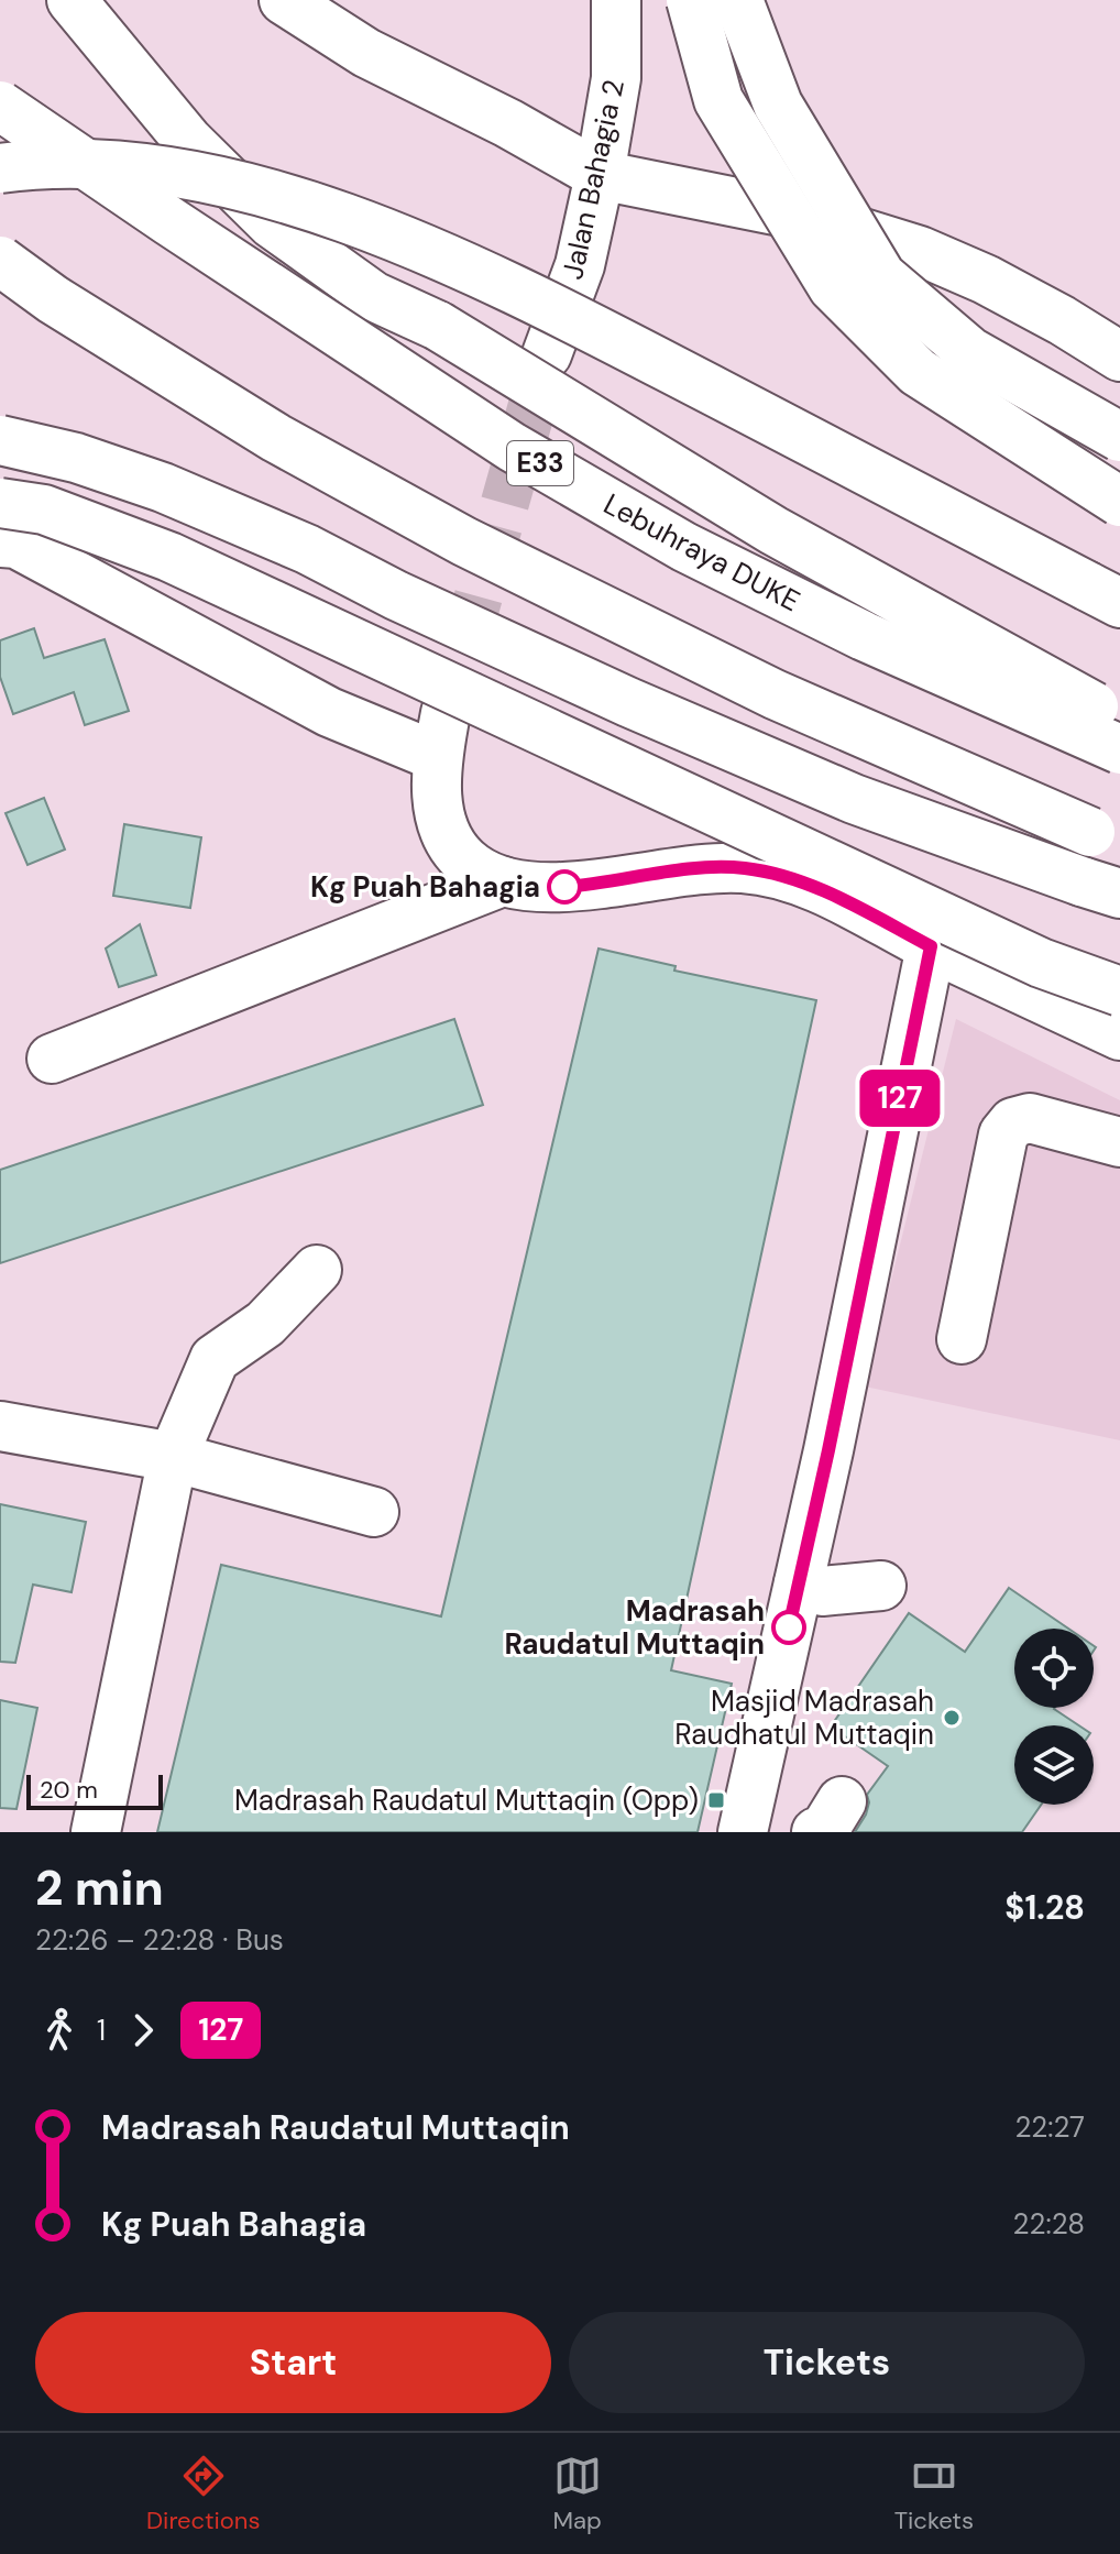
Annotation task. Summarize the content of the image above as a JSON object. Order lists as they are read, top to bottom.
{
  "streets": {
    "main road": ["Jalan Bahagia 2", "E33", "Lebuhraya DUKE"]
  },
  "places": {
    "other": ["Kg Puah Bahagia", "Madrasah Raudatul Muttaqin", "Masjid Madrasah Raudhatul Muttaqin"],
    "transit": ["Madrasah Raudatul Muttaqin (Opp)"]
  },
  "lines": ["bus line 127"],
  "scale_bar": "20 m",
  "page": {
    "on_map": "127",
    "scale": "20 m",
    "heading": ["2 min", "22:26 – 22:28 · Bus", "$1.28"],
    "legs": ["1", "127"],
    "list": [
      {
        "name": "Madrasah Raudatul Muttaqin",
        "value": "22:27"
      },
      {
        "name": "Kg Puah Bahagia",
        "value": "22:28"
      }
    ],
    "buttons": ["Start", "Tickets"],
    "tabs": ["Directions", "Map", "Tickets"]
  }
}
